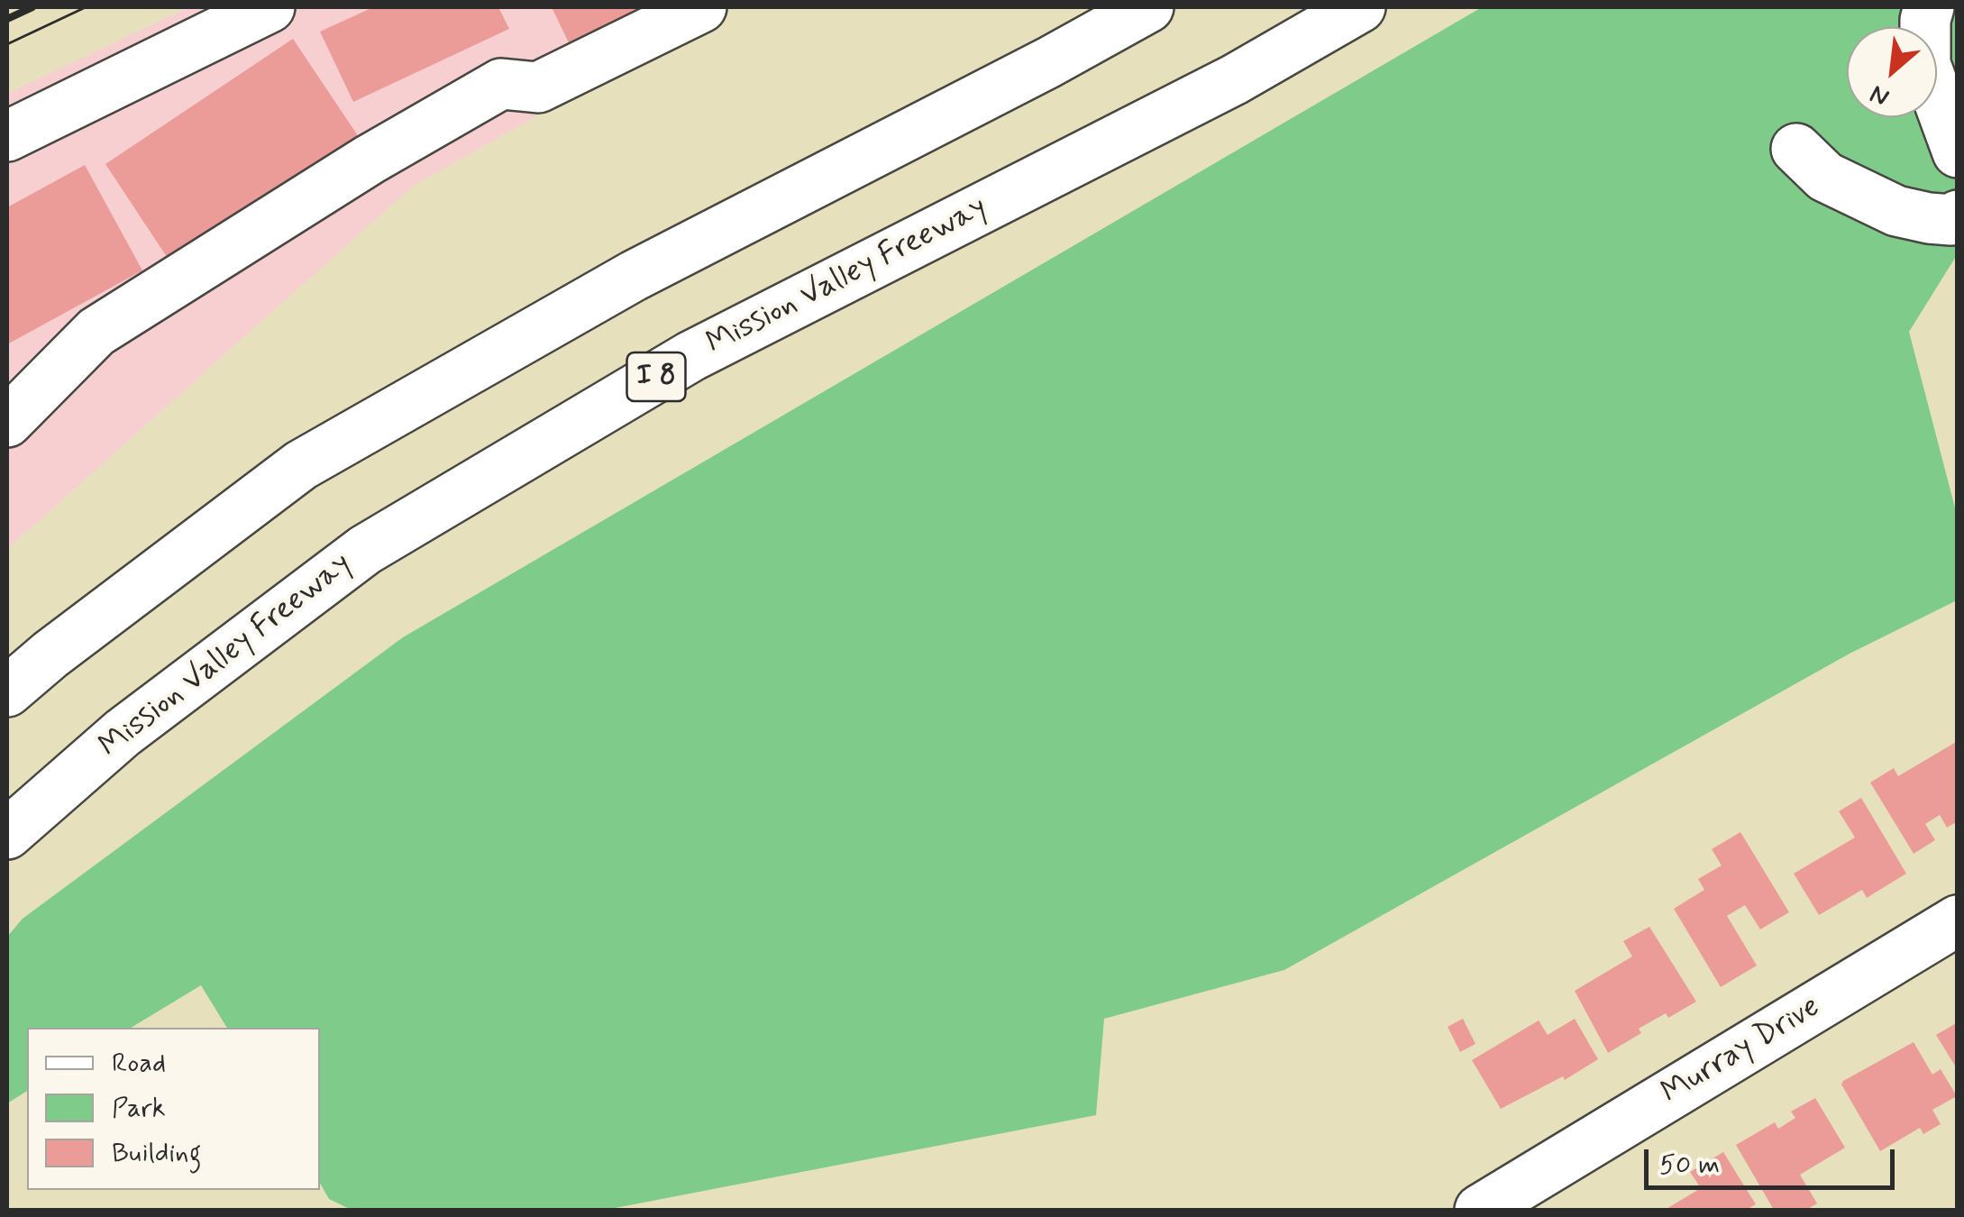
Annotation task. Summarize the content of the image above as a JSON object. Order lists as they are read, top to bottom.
{
  "streets": {
    "main road": ["Mission Valley Freeway", "I 8", "Murray Drive"]
  },
  "legend": ["Road", "Park", "Building"],
  "scale_bar": "50 m",
  "north": "bottom left"
}
